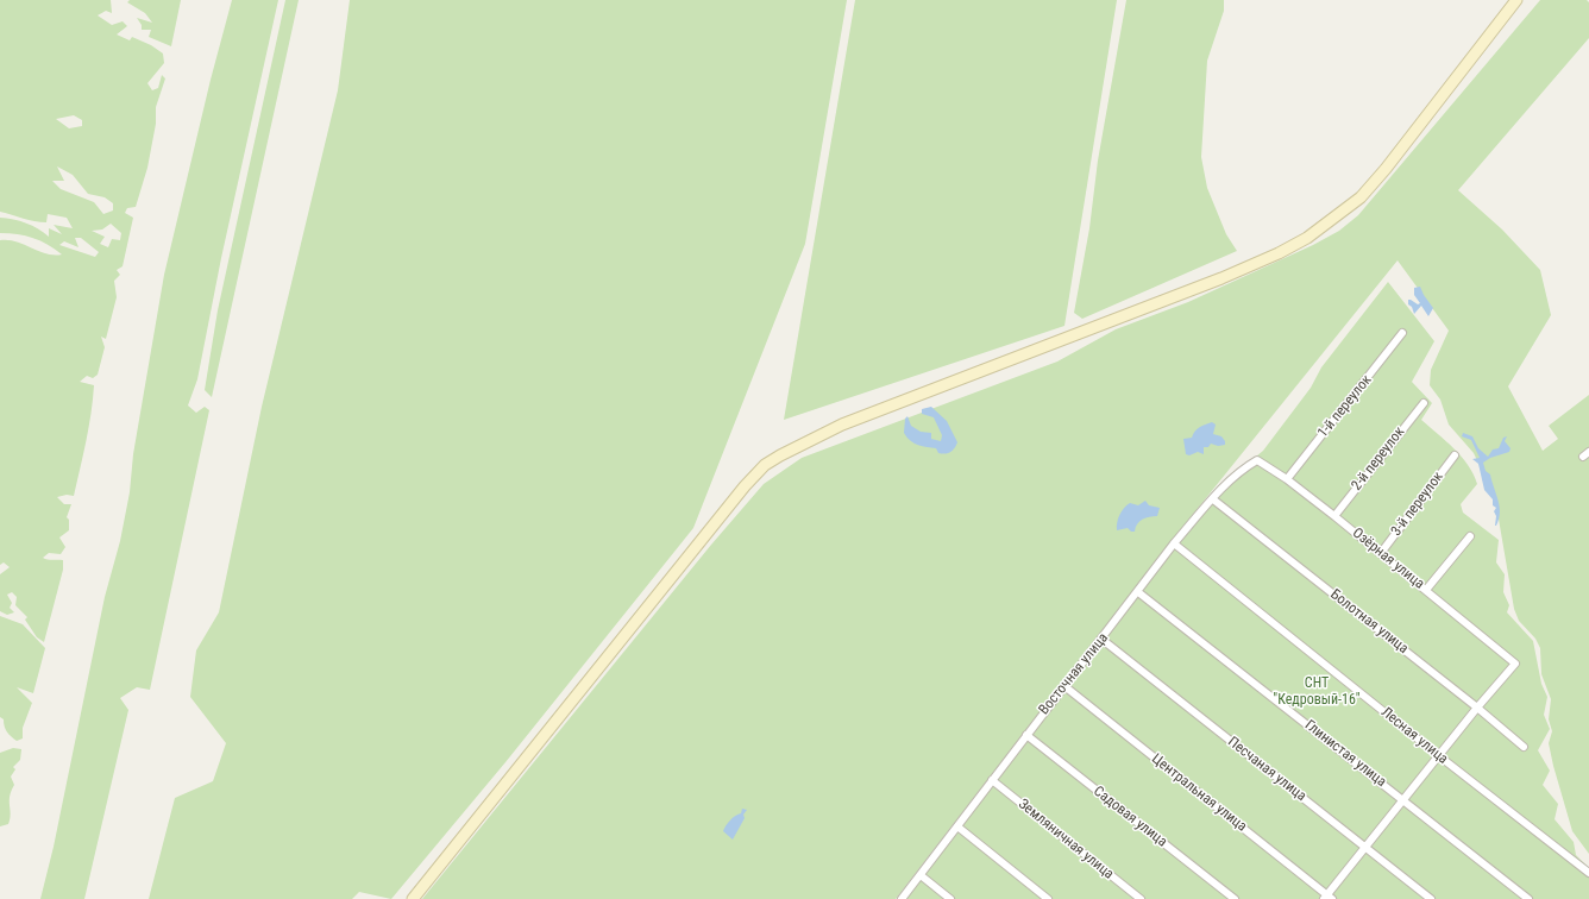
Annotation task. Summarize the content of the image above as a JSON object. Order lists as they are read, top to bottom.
{
  "streets": {
    "street": [
      "1-й переулок",
      "2-й переулок",
      "3-й переулок",
      "Озёрная улица",
      "Болотная улица",
      "Восточная улица",
      "Лесная улица",
      "Глинистая улица",
      "Песчаная улица",
      "Центральная улица",
      "Садовая улица",
      "Земляничная улица"
    ]
  },
  "crossings": [
    ["1-й переулок", "Озёрная улица"],
    ["2-й переулок", "Озёрная улица"],
    ["3-й переулок", "Озёрная улица"],
    ["Озёрная улица", "Болотная улица"],
    ["Озёрная улица", "Восточная улица"],
    ["Болотная улица", "Восточная улица"],
    ["Восточная улица", "Лесная улица"],
    ["Восточная улица", "Глинистая улица"],
    ["Восточная улица", "Песчаная улица"],
    ["Восточная улица", "Центральная улица"],
    ["Восточная улица", "Садовая улица"],
    ["Восточная улица", "Земляничная улица"]
  ],
  "parks": ["СНТ \"Кедровый-16\""]
}
